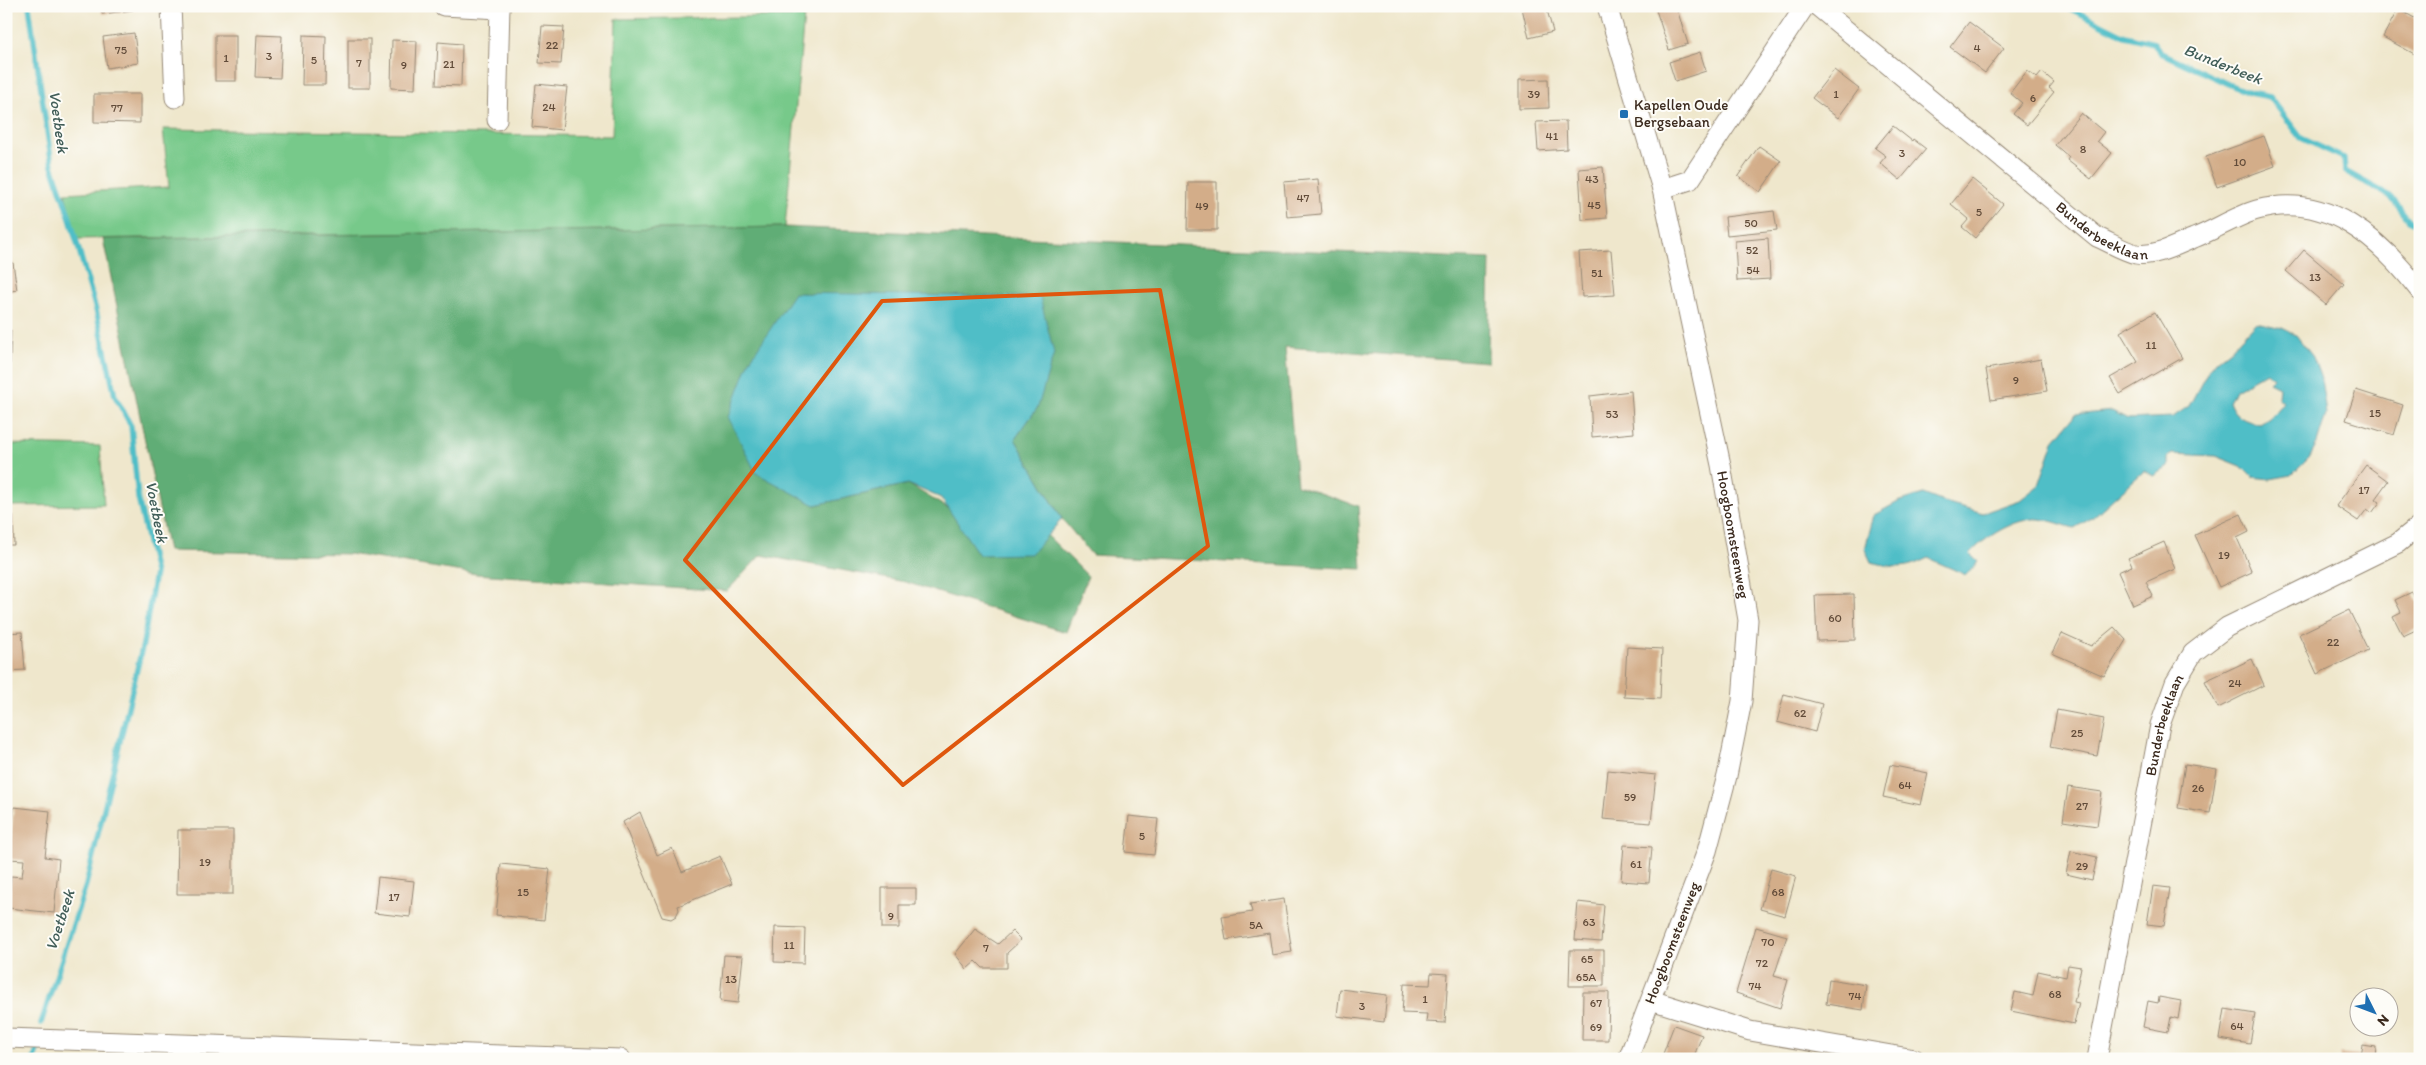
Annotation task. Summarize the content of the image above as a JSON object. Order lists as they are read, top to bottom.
{
  "streets": {
    "street": ["Bunderbeeklaan", "Hoogboomsteenweg"]
  },
  "water": ["Bunderbeek", "Voetbeek"],
  "places": {
    "transit": ["Kapellen Oude Bergsebaan"]
  },
  "house_numbers": [
    "22",
    "4",
    "75",
    "3",
    "1",
    "5",
    "7",
    "21",
    "9",
    "39",
    "1",
    "6",
    "24",
    "77",
    "41",
    "8",
    "3",
    "10",
    "43",
    "47",
    "45",
    "49",
    "5",
    "50",
    "52",
    "54",
    "51",
    "13",
    "11",
    "9",
    "15",
    "53",
    "17",
    "19",
    "60",
    "22",
    "24",
    "62",
    "25",
    "64",
    "26",
    "59",
    "27",
    "5",
    "19",
    "61",
    "29",
    "15",
    "68",
    "17",
    "9",
    "63",
    "5A",
    "70",
    "11",
    "7",
    "65",
    "72",
    "65A",
    "13",
    "74",
    "68",
    "74",
    "1",
    "67",
    "3",
    "64",
    "69"
  ],
  "north": "bottom right"
}
